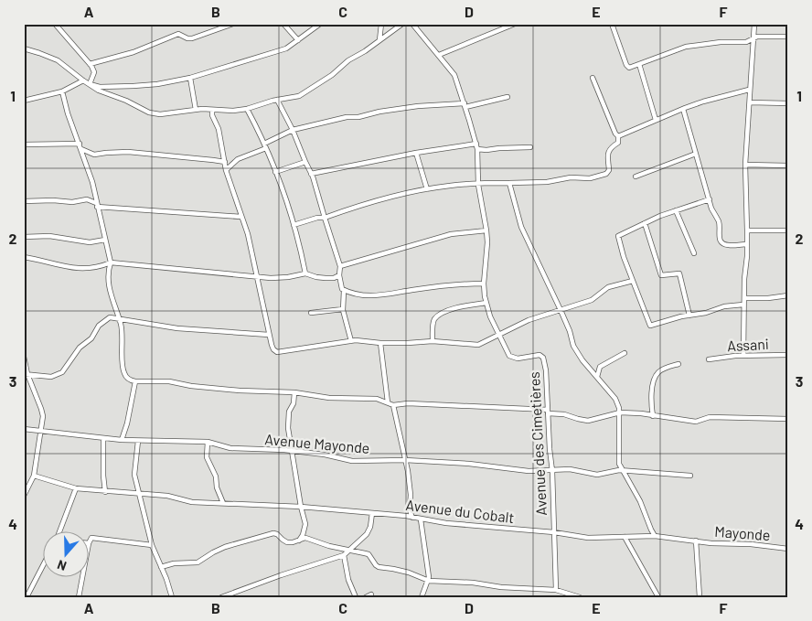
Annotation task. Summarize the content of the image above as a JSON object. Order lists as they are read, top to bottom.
{
  "streets": {
    "street": [
      "Assani",
      "Avenue Mayonde",
      "Avenue des Cimetières",
      "Avenue du Cobalt",
      "Mayonde"
    ]
  },
  "crossings": [
    ["Avenue Mayonde", "Avenue des Cimetières"],
    ["Avenue des Cimetières", "Avenue du Cobalt"],
    ["Avenue du Cobalt", "Mayonde"]
  ],
  "north": "bottom",
  "grid": {
    "columns": [
      "A",
      "B",
      "C",
      "D",
      "E",
      "F"
    ],
    "rows": [
      "1",
      "2",
      "3",
      "4"
    ]
  }
}
